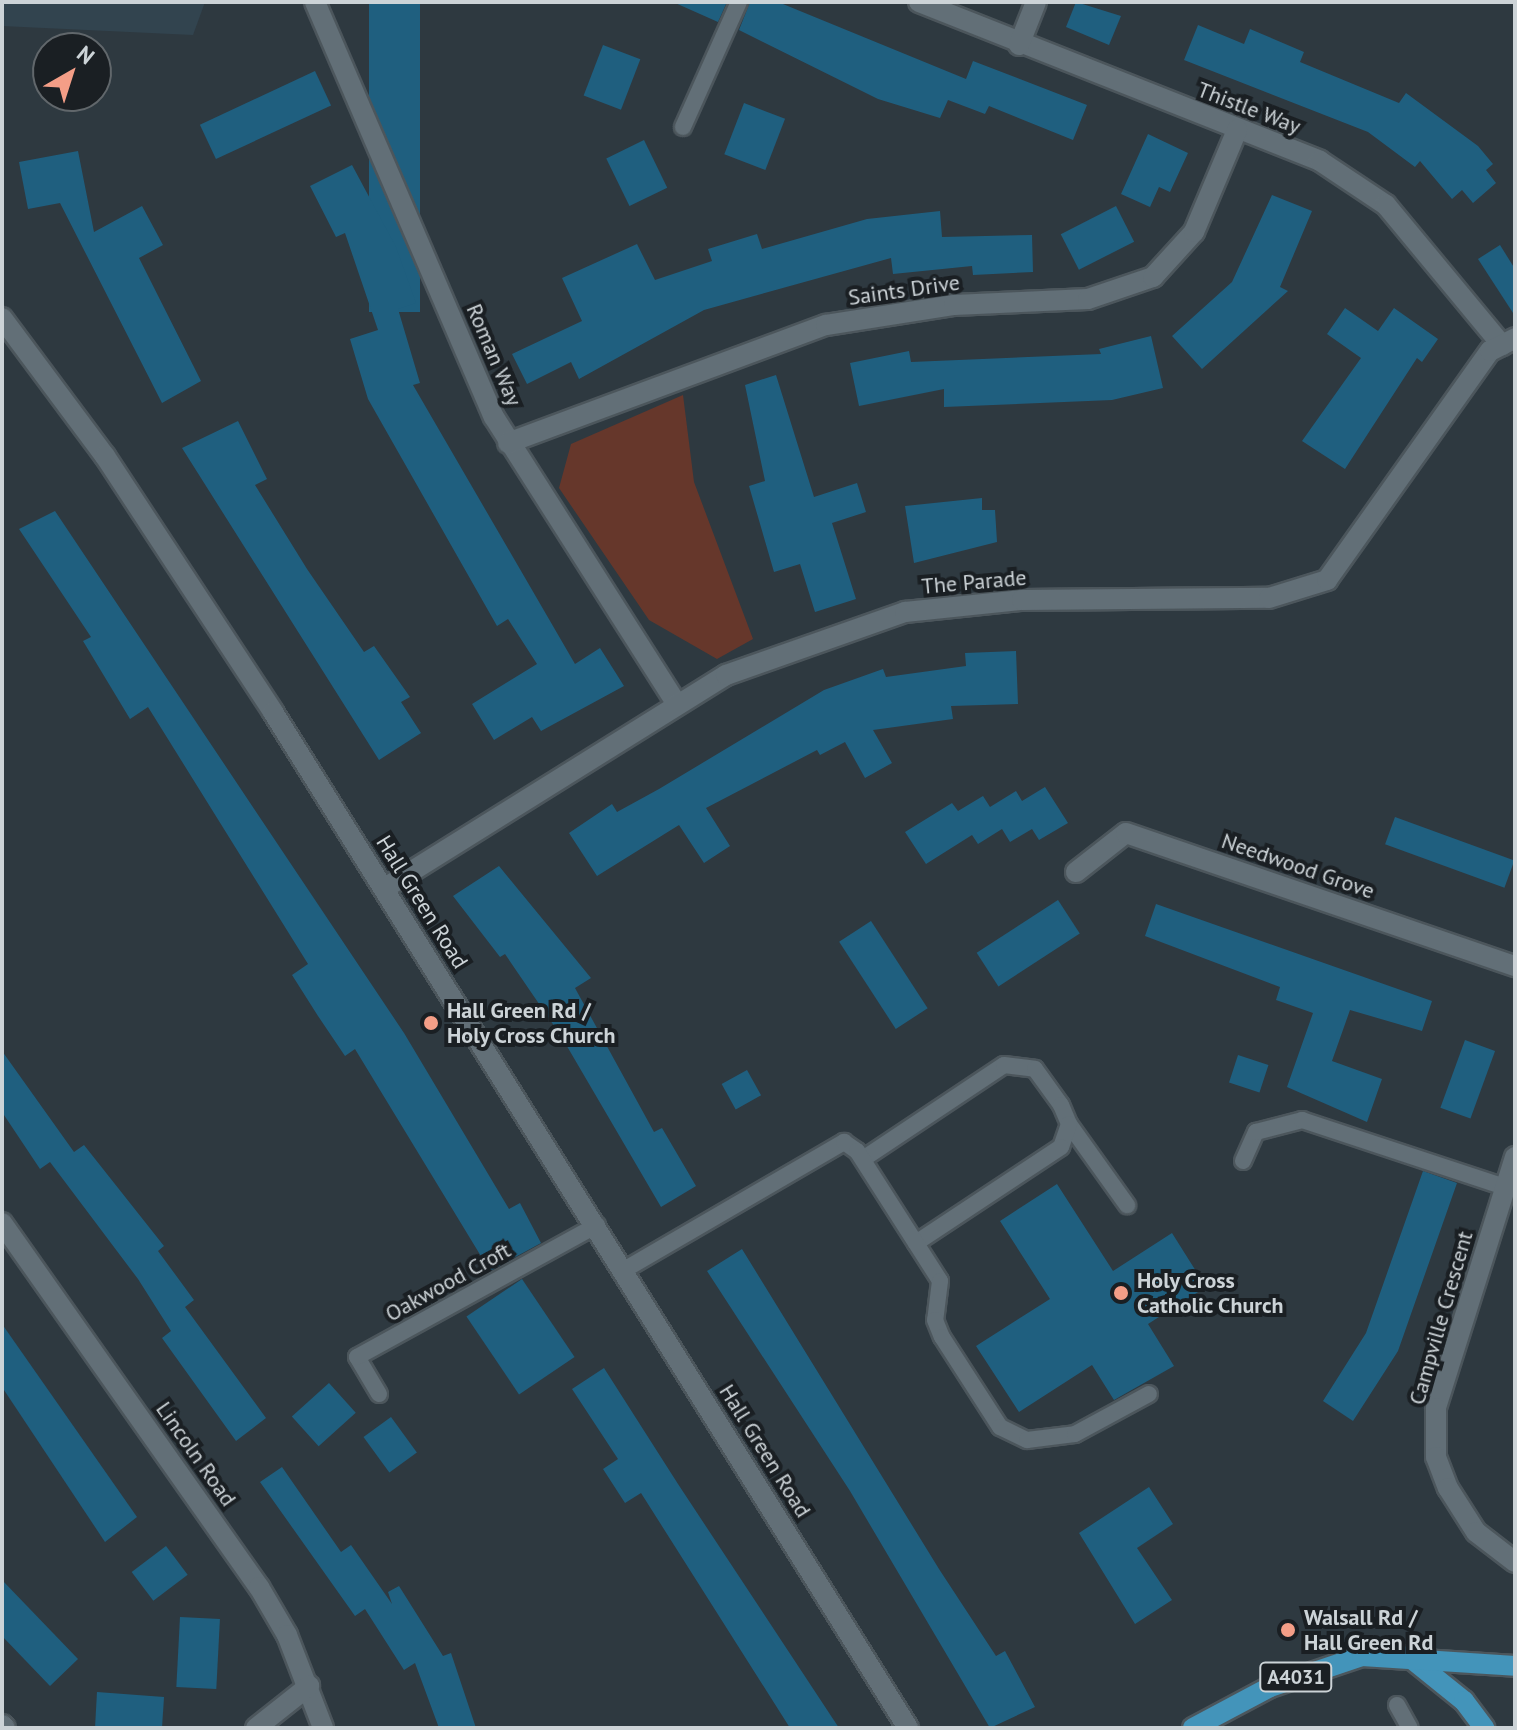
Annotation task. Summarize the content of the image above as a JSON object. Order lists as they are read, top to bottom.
{
  "streets": {
    "main road": ["A4031"],
    "street": [
      "Thistle Way",
      "Saints Drive",
      "Roman Way",
      "The Parade",
      "Needwood Grove",
      "Hall Green Road",
      "Campville Crescent",
      "Lincoln Road"
    ],
    "lane": ["Oakwood Croft"]
  },
  "crossings": [
    ["Thistle Way", "Saints Drive"],
    ["Thistle Way", "The Parade"],
    ["Saints Drive", "Roman Way"],
    ["Roman Way", "The Parade"],
    ["The Parade", "Hall Green Road"],
    ["Hall Green Road", "Oakwood Croft"]
  ],
  "places": ["Hall Green Rd / Holy Cross Church", "Holy Cross Catholic Church", "Walsall Rd / Hall Green Rd"],
  "north": "top right"
}
